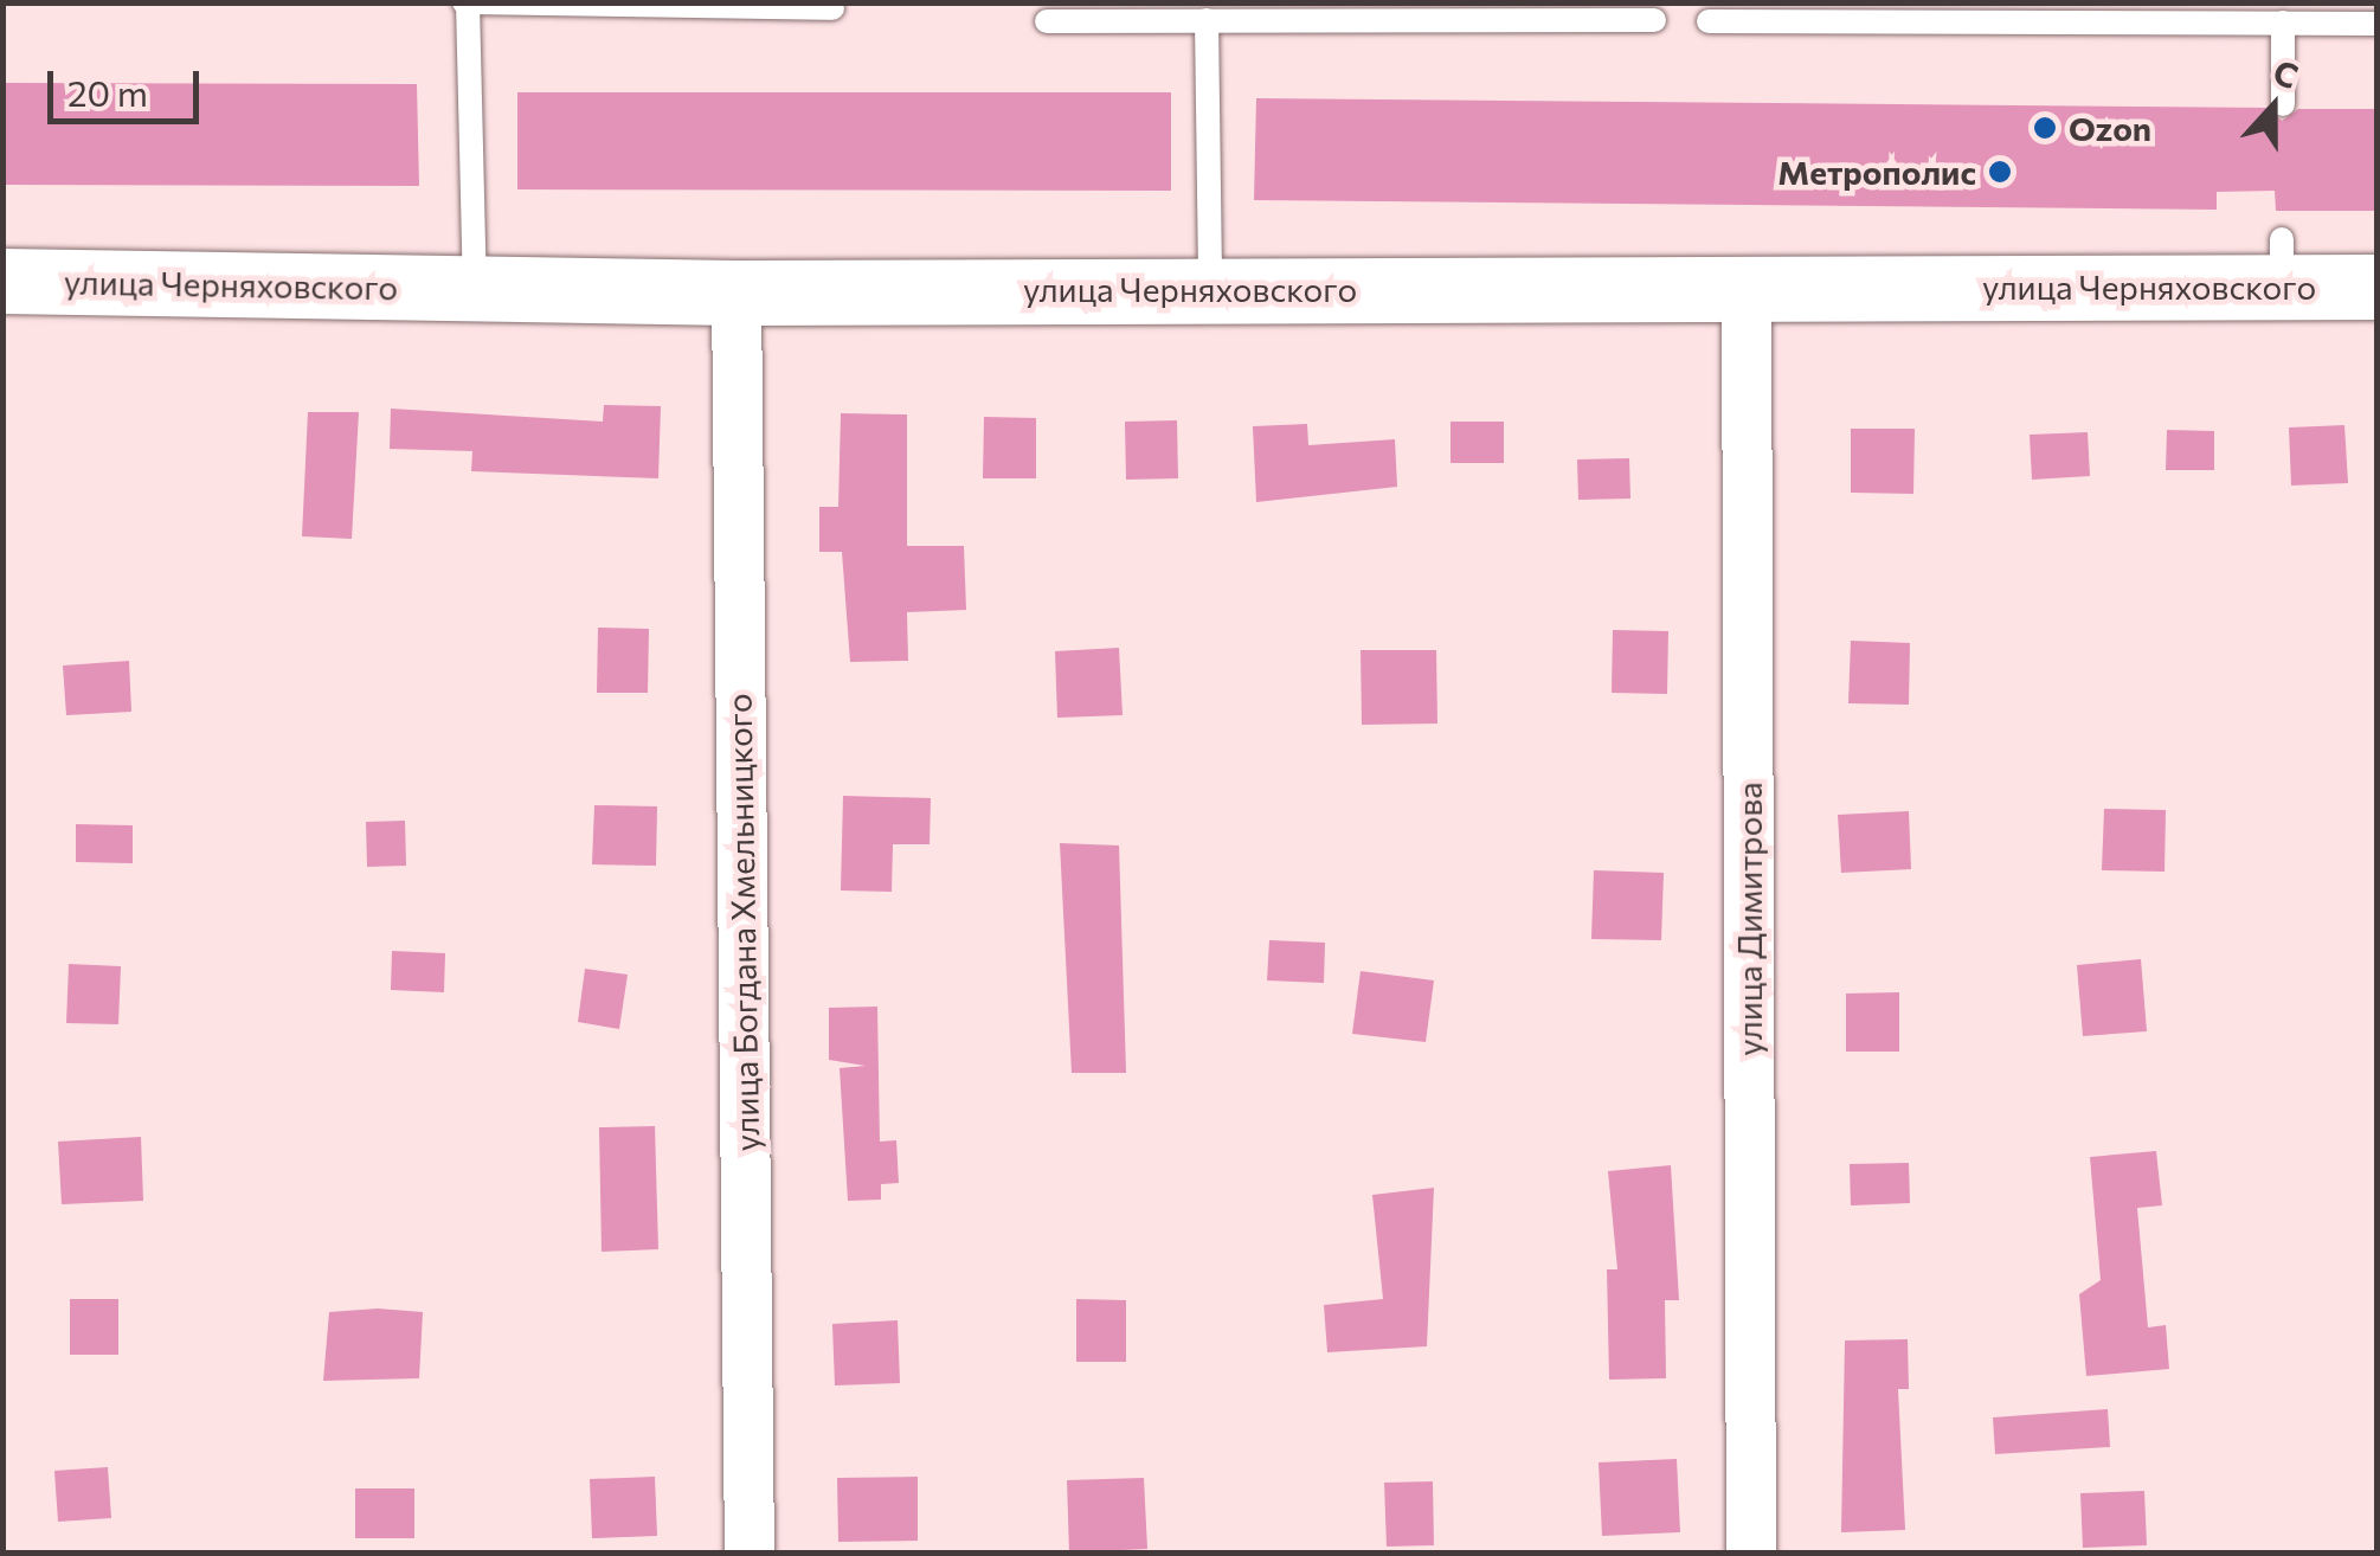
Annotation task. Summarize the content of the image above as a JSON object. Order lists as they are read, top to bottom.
{
  "streets": {
    "street": ["улица Черняховского", "улица Димитрова", "улица Богдана Хмельницкого"]
  },
  "crossings": [
    ["улица Черняховского", "улица Димитрова"],
    ["улица Черняховского", "улица Богдана Хмельницкого"]
  ],
  "places": ["Ozon", "Метрополис"],
  "scale_bar": "20 m",
  "north": "top"
}
